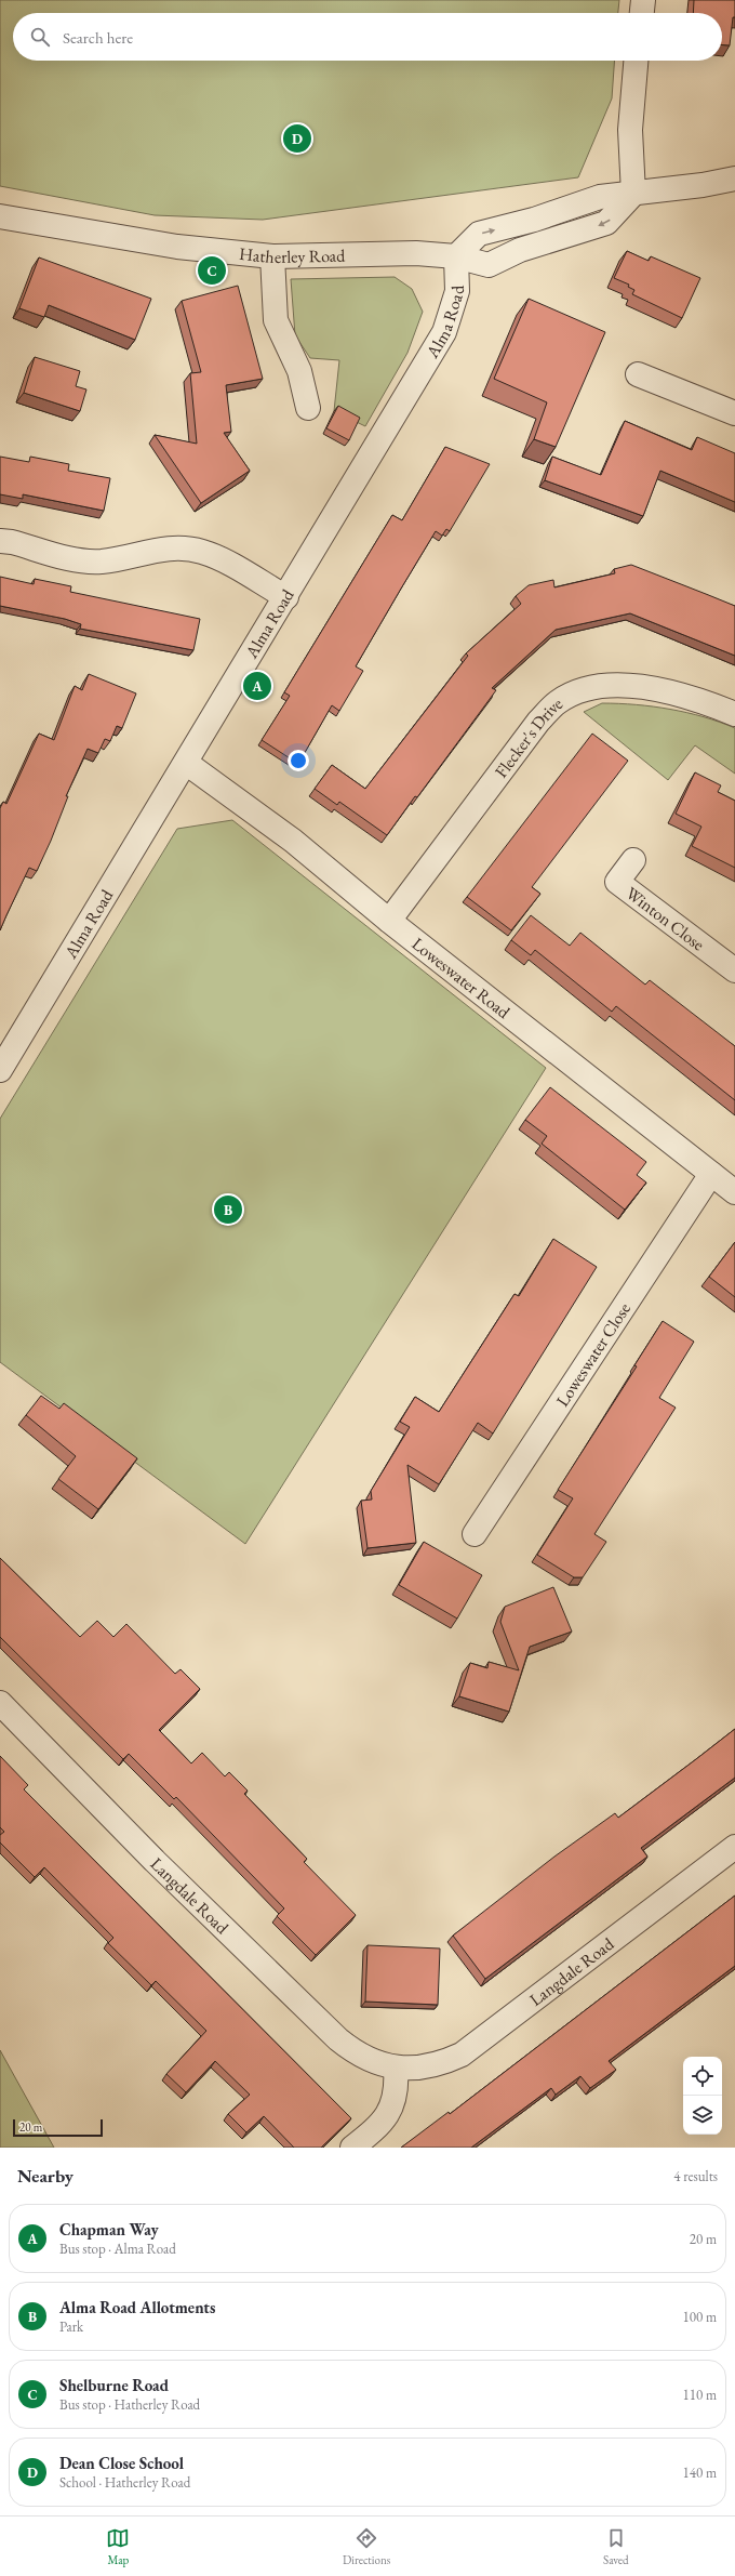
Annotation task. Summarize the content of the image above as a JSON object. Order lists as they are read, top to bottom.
{
  "streets": {
    "street": [
      "Hatherley Road",
      "Alma Road",
      "Flecker's Drive",
      "Winton Close",
      "Loweswater Road",
      "Loweswater Close",
      "Langdale Road"
    ]
  },
  "crossings": [
    ["Hatherley Road", "Alma Road"],
    ["Alma Road", "Loweswater Road"],
    ["Flecker's Drive", "Loweswater Road"],
    ["Loweswater Road", "Loweswater Close"]
  ],
  "scale_bar": "20 m",
  "page": {
    "search": "Search here",
    "pins": [
      "D",
      "C",
      "A",
      "B"
    ],
    "scale": "20 m",
    "heading": ["Nearby", "4 results"],
    "list": [
      {
        "mark": "A",
        "name": "Chapman Way",
        "note": "Bus stop · Alma Road",
        "value": "20 m"
      },
      {
        "mark": "B",
        "name": "Alma Road Allotments",
        "note": "Park",
        "value": "100 m"
      },
      {
        "mark": "C",
        "name": "Shelburne Road",
        "note": "Bus stop · Hatherley Road",
        "value": "110 m"
      },
      {
        "mark": "D",
        "name": "Dean Close School",
        "note": "School · Hatherley Road",
        "value": "140 m"
      }
    ],
    "nav": ["Map", "Directions", "Saved"]
  }
}
